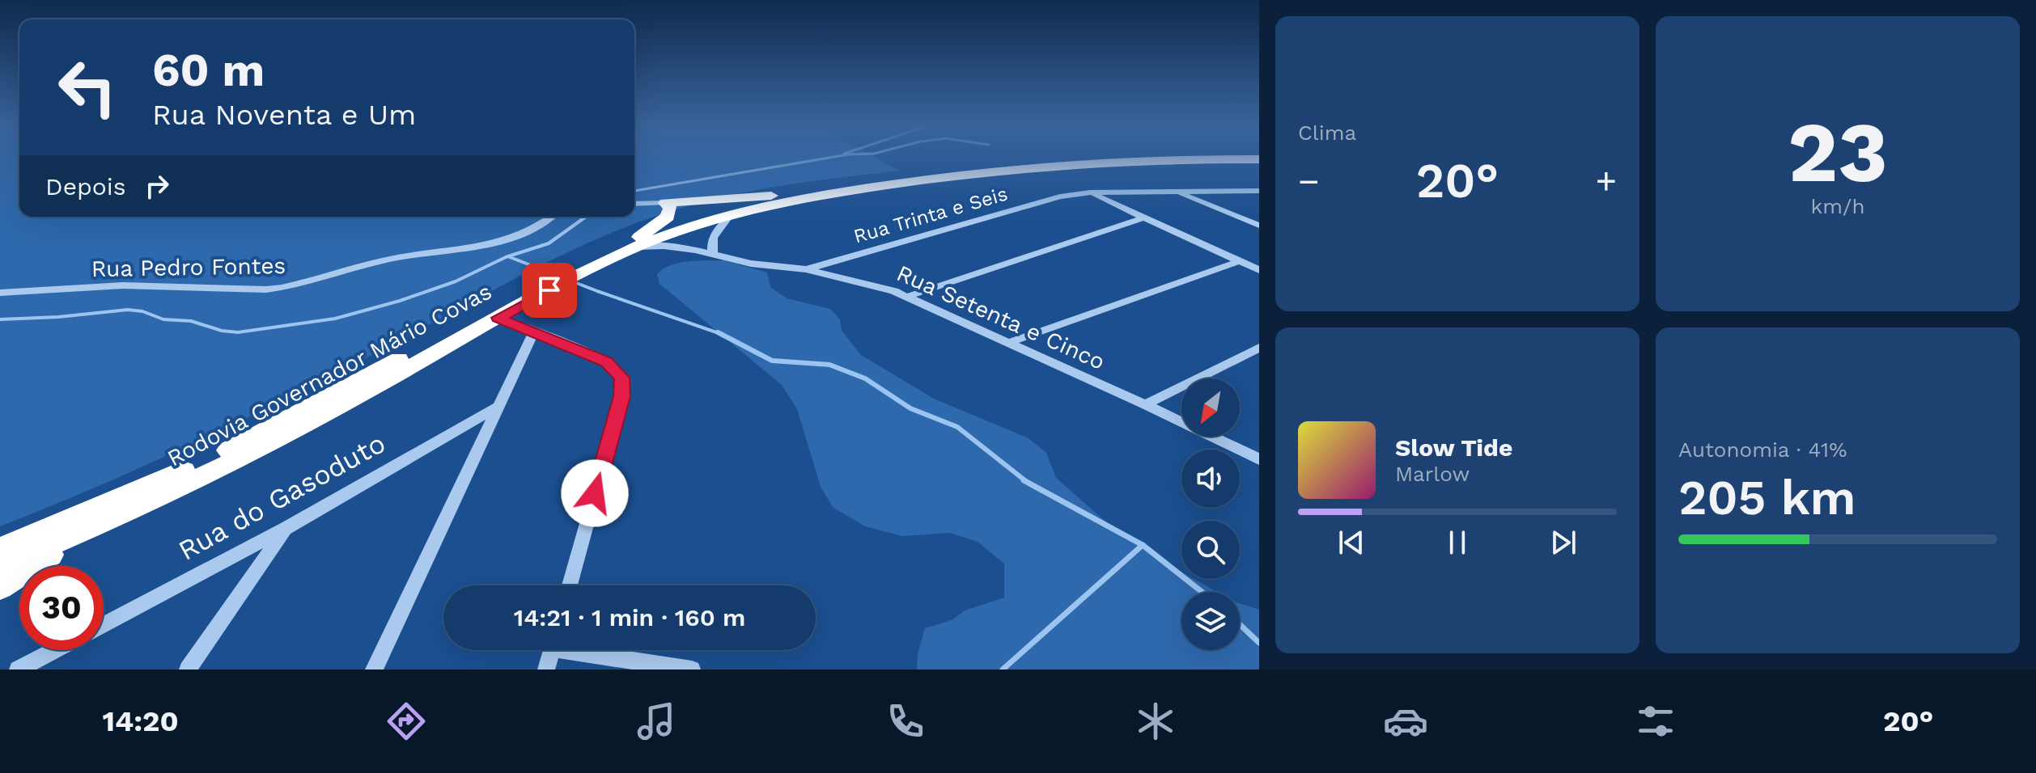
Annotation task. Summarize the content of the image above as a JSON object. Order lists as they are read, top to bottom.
{
  "streets": {
    "highway": ["Rodovia Governador Mário Covas"],
    "street": [
      "Rua Trinta e Seis",
      "Rua Pedro Fontes",
      "Rua Setenta e Cinco",
      "Rua do Gasoduto"
    ]
  },
  "crossings": [
    ["Rua Trinta e Seis", "Rua Setenta e Cinco"],
    ["Rua Setenta e Cinco", "Rodovia Governador Mário Covas"]
  ],
  "north": "bottom left",
  "page": {
    "tile": [
      "Clima",
      ["23", "km/h"],
      ["Autonomia · 41%", "205 km"]
    ],
    "turn": ["60 m", "Rua Noventa e Um"],
    "heat": ["−", "20°", "+"],
    "then": "Depois",
    "song": ["Slow Tide", "Marlow"],
    "limit": "30",
    "trip": "14:21 · 1 min · 160 m",
    "tabs": ["14:20", "20°"]
  }
}
